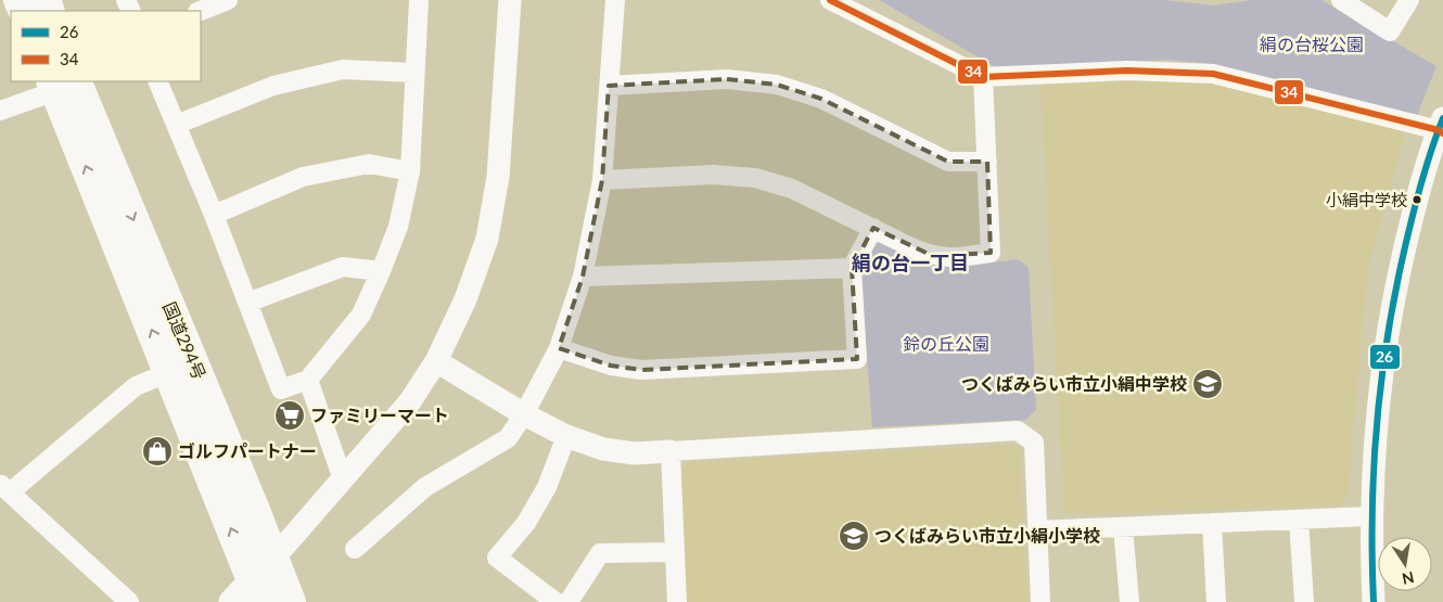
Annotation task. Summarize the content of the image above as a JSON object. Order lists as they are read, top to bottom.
{
  "streets": {
    "highway": ["国道294号"]
  },
  "districts": ["絹の台一丁目"],
  "parks": ["絹の台桜公園", "鈴の丘公園"],
  "places": {
    "other": ["小絹中学校"],
    "school or university": ["つくばみらい市立小絹中学校", "つくばみらい市立小絹小学校"],
    "supermarket": ["ファミリーマート"],
    "shop": ["ゴルフパートナー"]
  },
  "lines": ["transit line 34", "transit line 26"],
  "legend": ["26", "34"],
  "north": "bottom"
}
